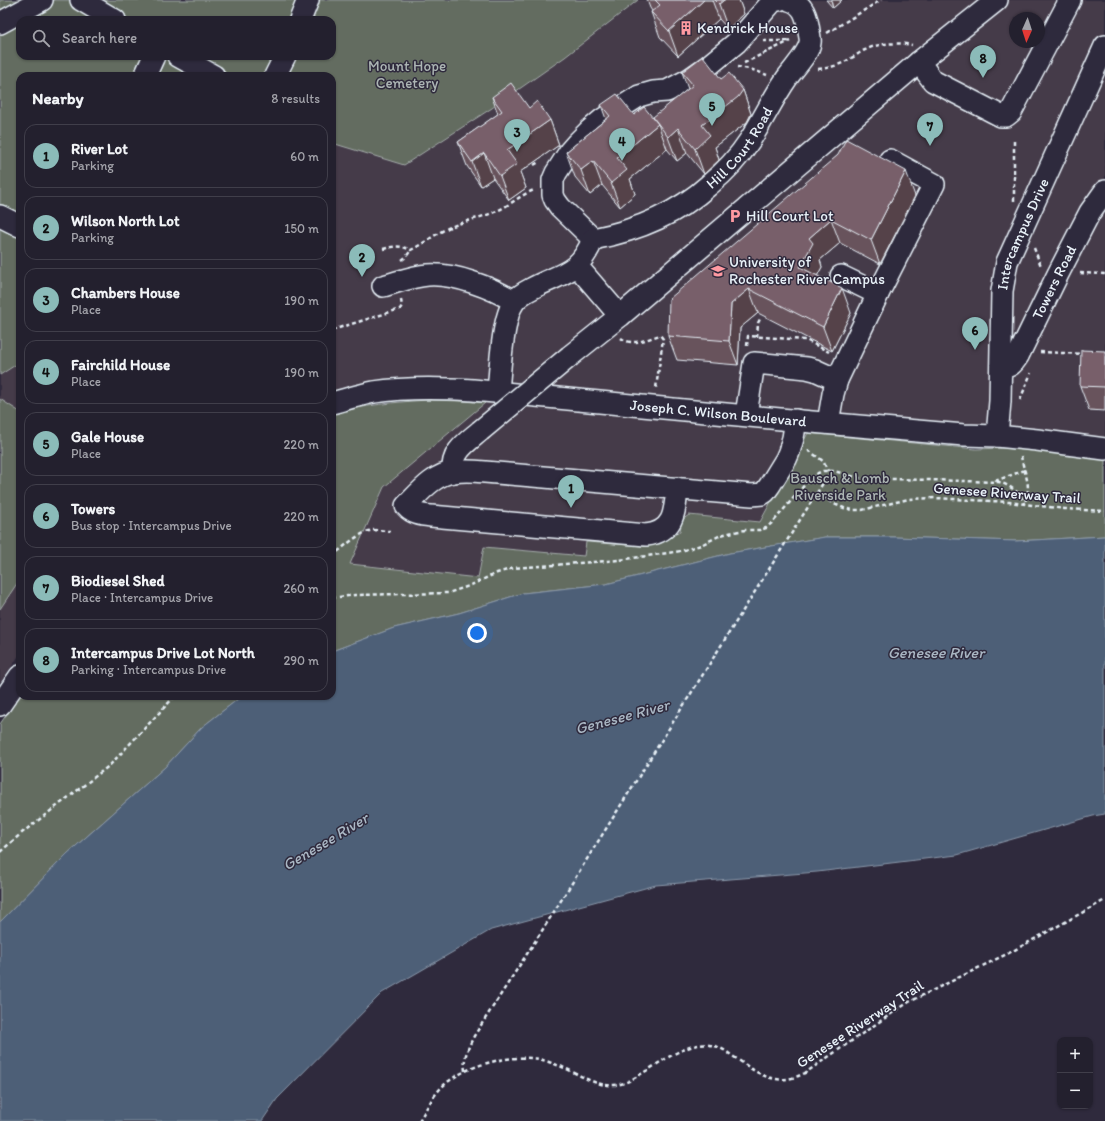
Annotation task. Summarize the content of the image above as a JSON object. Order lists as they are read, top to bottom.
{
  "streets": {
    "street": [
      "Hill Court Road",
      "Intercampus Drive",
      "Towers Road",
      "Joseph C. Wilson Boulevard"
    ],
    "path": ["Genesee Riverway Trail"]
  },
  "crossings": [
    ["Intercampus Drive", "Towers Road"],
    ["Intercampus Drive", "Joseph C. Wilson Boulevard"]
  ],
  "water": ["Genesee River"],
  "parks": ["Mount Hope Cemetery", "Bausch & Lomb Riverside Park"],
  "places": {
    "building": ["Kendrick House"],
    "parking": ["Hill Court Lot"],
    "school or university": ["University of Rochester River Campus"]
  },
  "north": "bottom",
  "page": {
    "search": "Search here",
    "pins": [
      "8",
      "5",
      "7",
      "3",
      "4",
      "2",
      "6",
      "1"
    ],
    "heading": ["Nearby", "8 results"],
    "list": [
      {
        "mark": "1",
        "name": "River Lot",
        "note": "Parking",
        "value": "60 m"
      },
      {
        "mark": "2",
        "name": "Wilson North Lot",
        "note": "Parking",
        "value": "150 m"
      },
      {
        "mark": "3",
        "name": "Chambers House",
        "note": "Place",
        "value": "190 m"
      },
      {
        "mark": "4",
        "name": "Fairchild House",
        "note": "Place",
        "value": "190 m"
      },
      {
        "mark": "5",
        "name": "Gale House",
        "note": "Place",
        "value": "220 m"
      },
      {
        "mark": "6",
        "name": "Towers",
        "note": "Bus stop · Intercampus Drive",
        "value": "220 m"
      },
      {
        "mark": "7",
        "name": "Biodiesel Shed",
        "note": "Place · Intercampus Drive",
        "value": "260 m"
      },
      {
        "mark": "8",
        "name": "Intercampus Drive Lot North",
        "note": "Parking · Intercampus Drive",
        "value": "290 m"
      }
    ],
    "map_buttons": ["+", "−"]
  }
}
